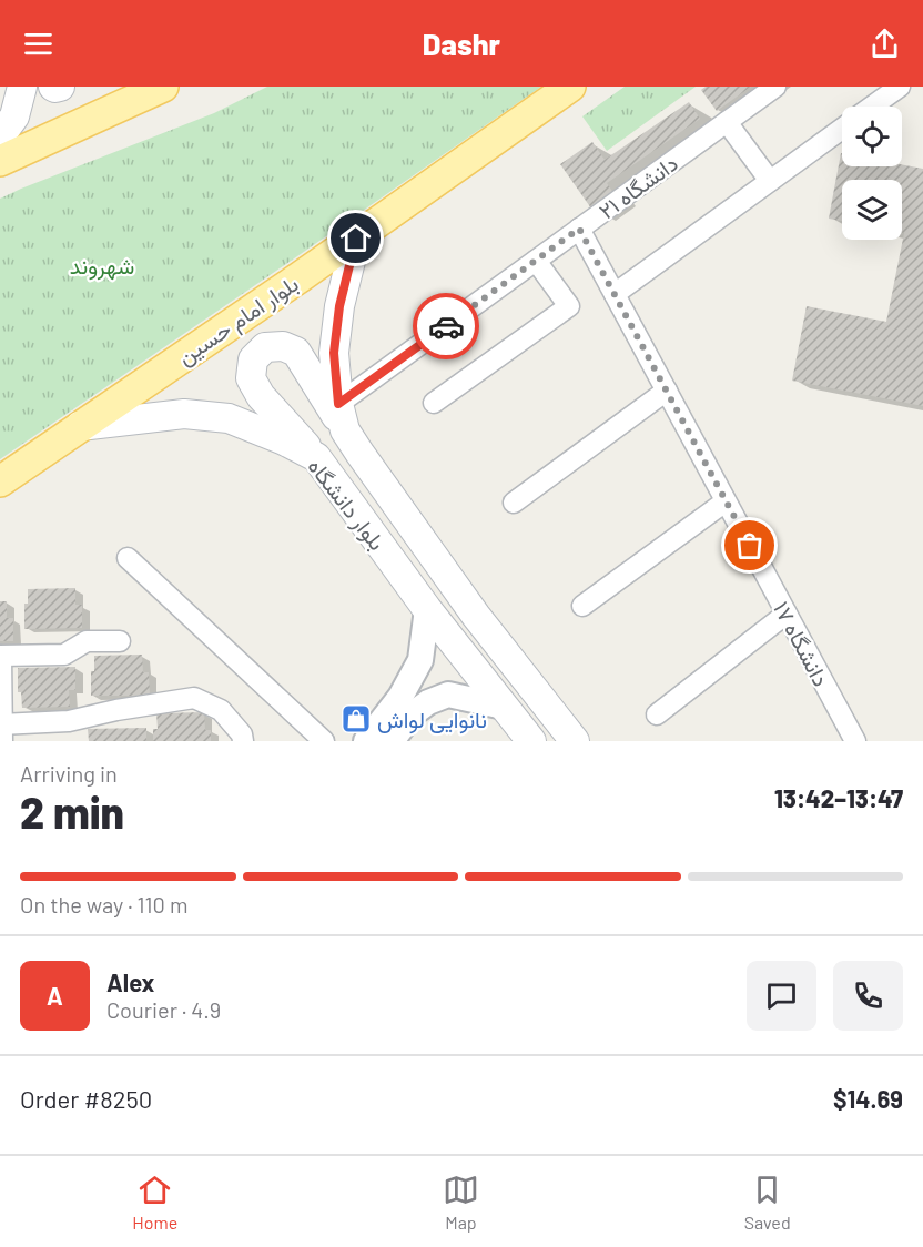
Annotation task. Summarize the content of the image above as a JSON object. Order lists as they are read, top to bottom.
{
  "streets": {
    "main road": ["بلوار امام حسین", "بلوار دانشگاه"],
    "street": ["دانشگاه ۲۱", "دانشگاه ۱۷"]
  },
  "crossings": [
    ["دانشگاه ۲۱", "بلوار دانشگاه"],
    ["دانشگاه ۲۱", "دانشگاه ۱۷"],
    ["بلوار امام حسین", "بلوار دانشگاه"]
  ],
  "parks": ["شهروند"],
  "places": {
    "shop": ["نانوایی لواش"]
  },
  "page": {
    "header": "Dashr",
    "heading": ["2 min", "Arriving in", "13:42–13:47"],
    "panel": [
      "Alex",
      "Courier · 4.9",
      "Order #8250",
      "$14.69"
    ],
    "bar": "On the way · 110 m",
    "round": "A",
    "tabs": ["Home", "Map", "Saved"]
  }
}
